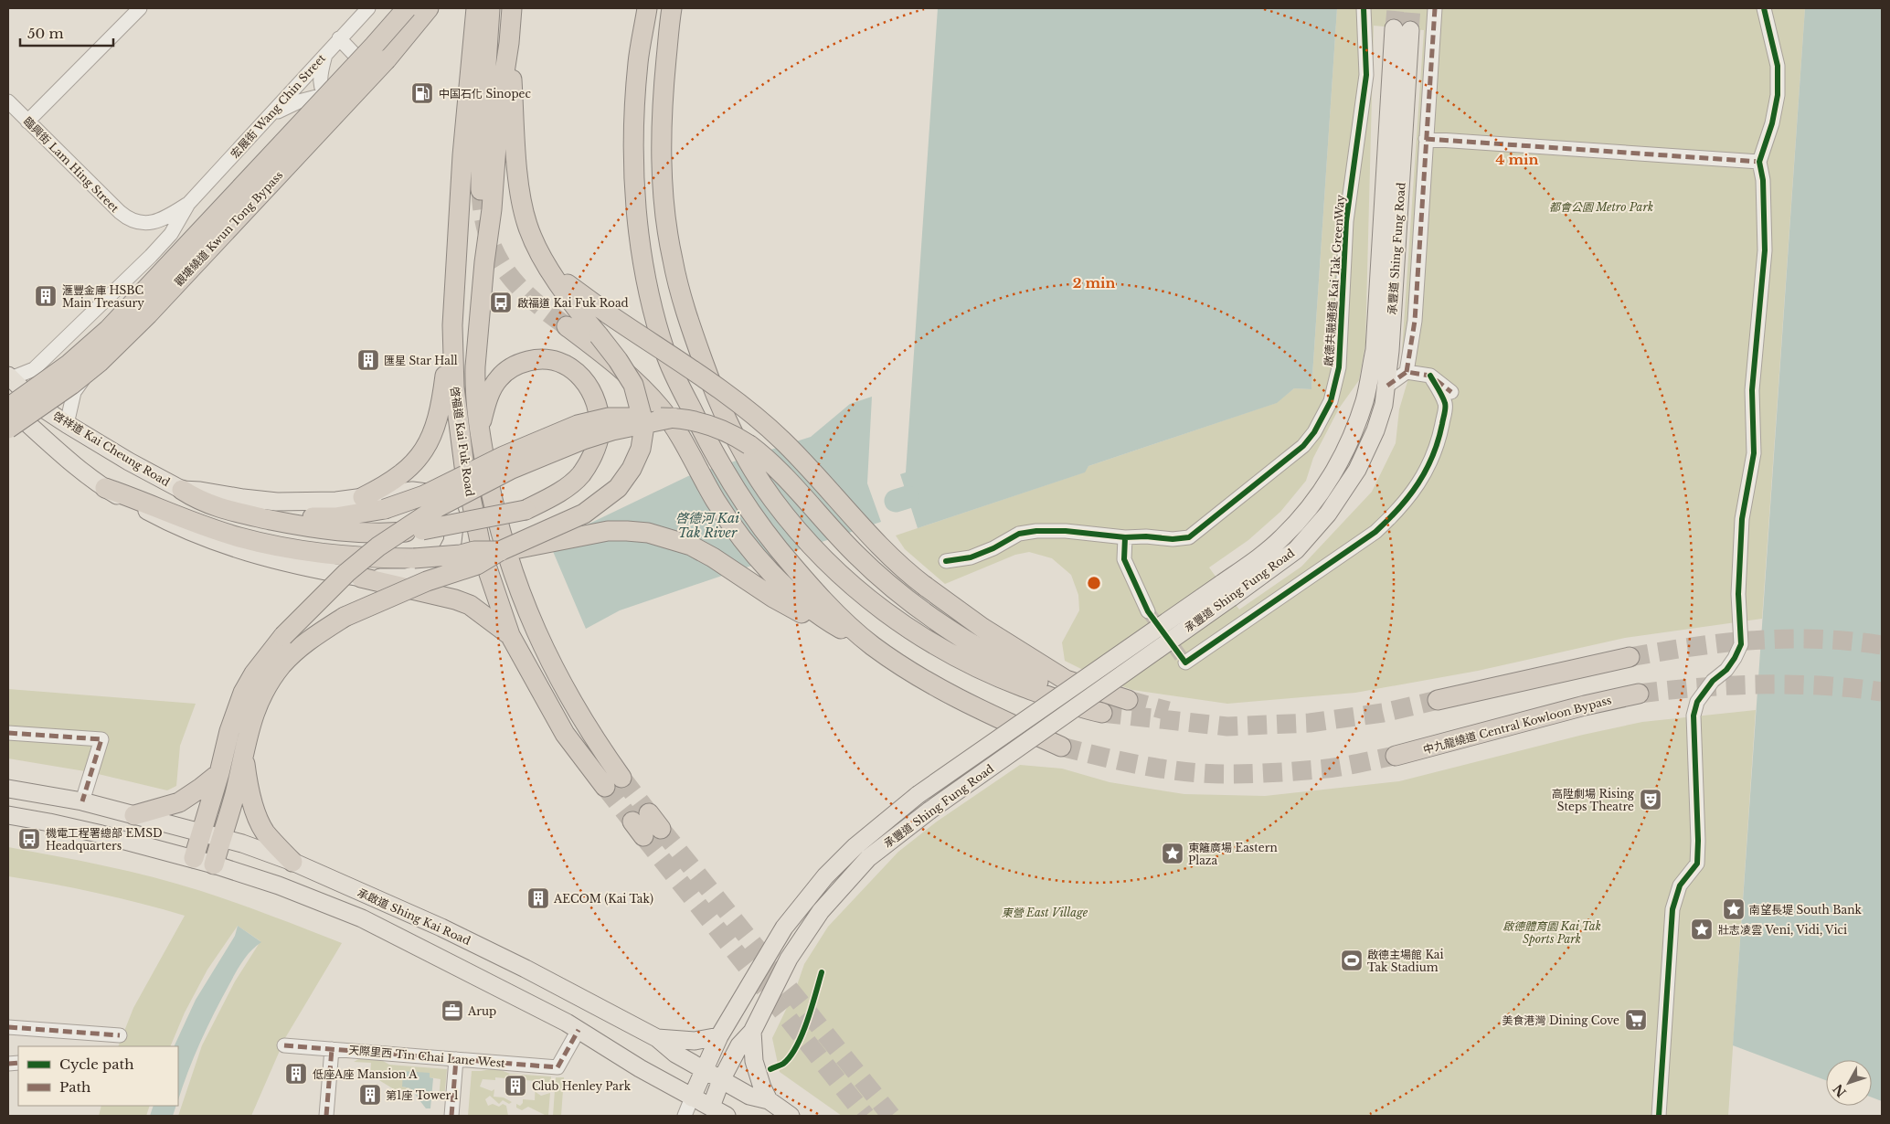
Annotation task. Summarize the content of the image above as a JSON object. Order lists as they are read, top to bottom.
{
  "streets": {
    "highway": ["觀塘繞道 Kwun Tong Bypass", "啓福道 Kai Fuk Road", "中九龍繞道 Central Kowloon Bypass"],
    "main road": ["承豐道 Shing Fung Road", "啓祥道 Kai Cheung Road", "承啟道 Shing Kai Road"],
    "street": [
      "宏展街 Wang Chin Street",
      "臨興街 Lam Hing Street",
      "啟德共融通道 Kai Tak GreenWay",
      "天際里西 Tin Chai Lane West"
    ]
  },
  "crossings": [
    ["宏展街 Wang Chin Street", "臨興街 Lam Hing Street"],
    ["承豐道 Shing Fung Road", "承啟道 Shing Kai Road"],
    ["承啟道 Shing Kai Road", "天際里西 Tin Chai Lane West"]
  ],
  "water": ["啓德河 Kai Tak River"],
  "parks": ["都會公園 Metro Park", "東營 East Village", "啟德體育園 Kai Tak Sports Park"],
  "places": {
    "fuel station": ["中国石化 Sinopec"],
    "building": [
      "滙豐金庫 HSBC Main Treasury",
      "匯星 Star Hall",
      "AECOM (Kai Tak)",
      "低座A座 Mansion A",
      "Club Henley Park",
      "第1座 Tower 1"
    ],
    "bus stop": ["啟福道 Kai Fuk Road", "機電工程署總部 EMSD Headquarters"],
    "theatre": ["高陞劇場 Rising Steps Theatre"],
    "place": ["東籬廣場 Eastern Plaza", "南望長堤 South Bank", "壯志凌雲 Veni, Vidi, Vici"],
    "sports": ["啟德主場館 Kai Tak Stadium"],
    "office": ["Arup"],
    "supermarket": ["美食港灣 Dining Cove"]
  },
  "legend": ["Cycle path", "Path"],
  "scale_bar": "50 m",
  "north": "bottom left",
  "rings": ["4 min", "2 min"]
}
